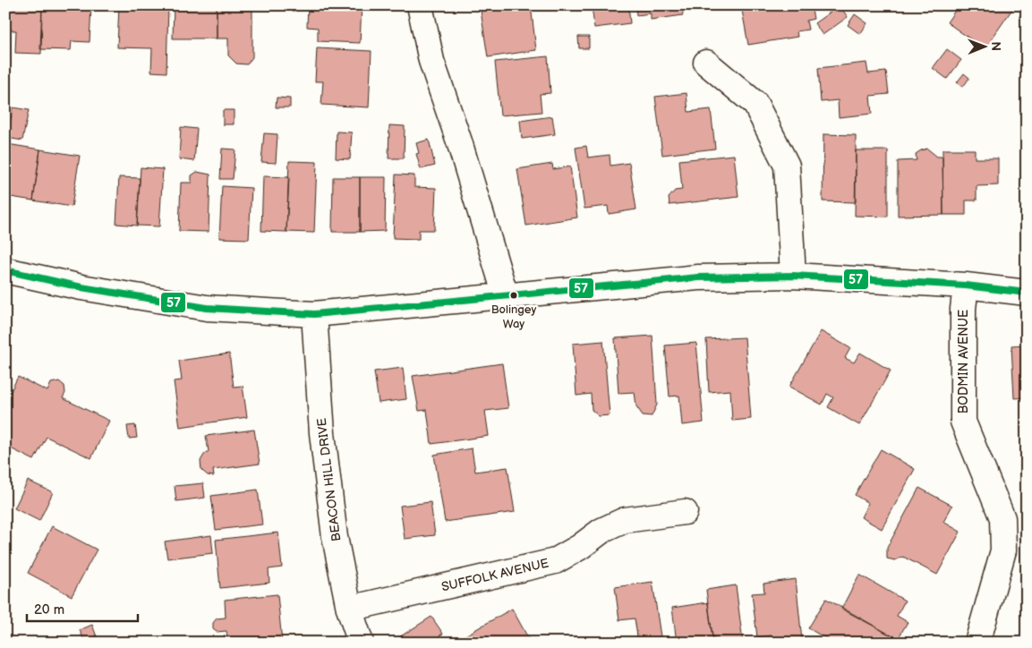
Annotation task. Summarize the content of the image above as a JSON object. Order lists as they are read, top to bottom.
{
  "streets": {
    "street": ["BODMIN AVENUE", "BEACON HILL DRIVE", "SUFFOLK AVENUE"]
  },
  "crossings": [
    ["BEACON HILL DRIVE", "SUFFOLK AVENUE"]
  ],
  "places": ["Bolingey Way"],
  "lines": ["transit line 57"],
  "scale_bar": "20 m",
  "north": "right"
}
